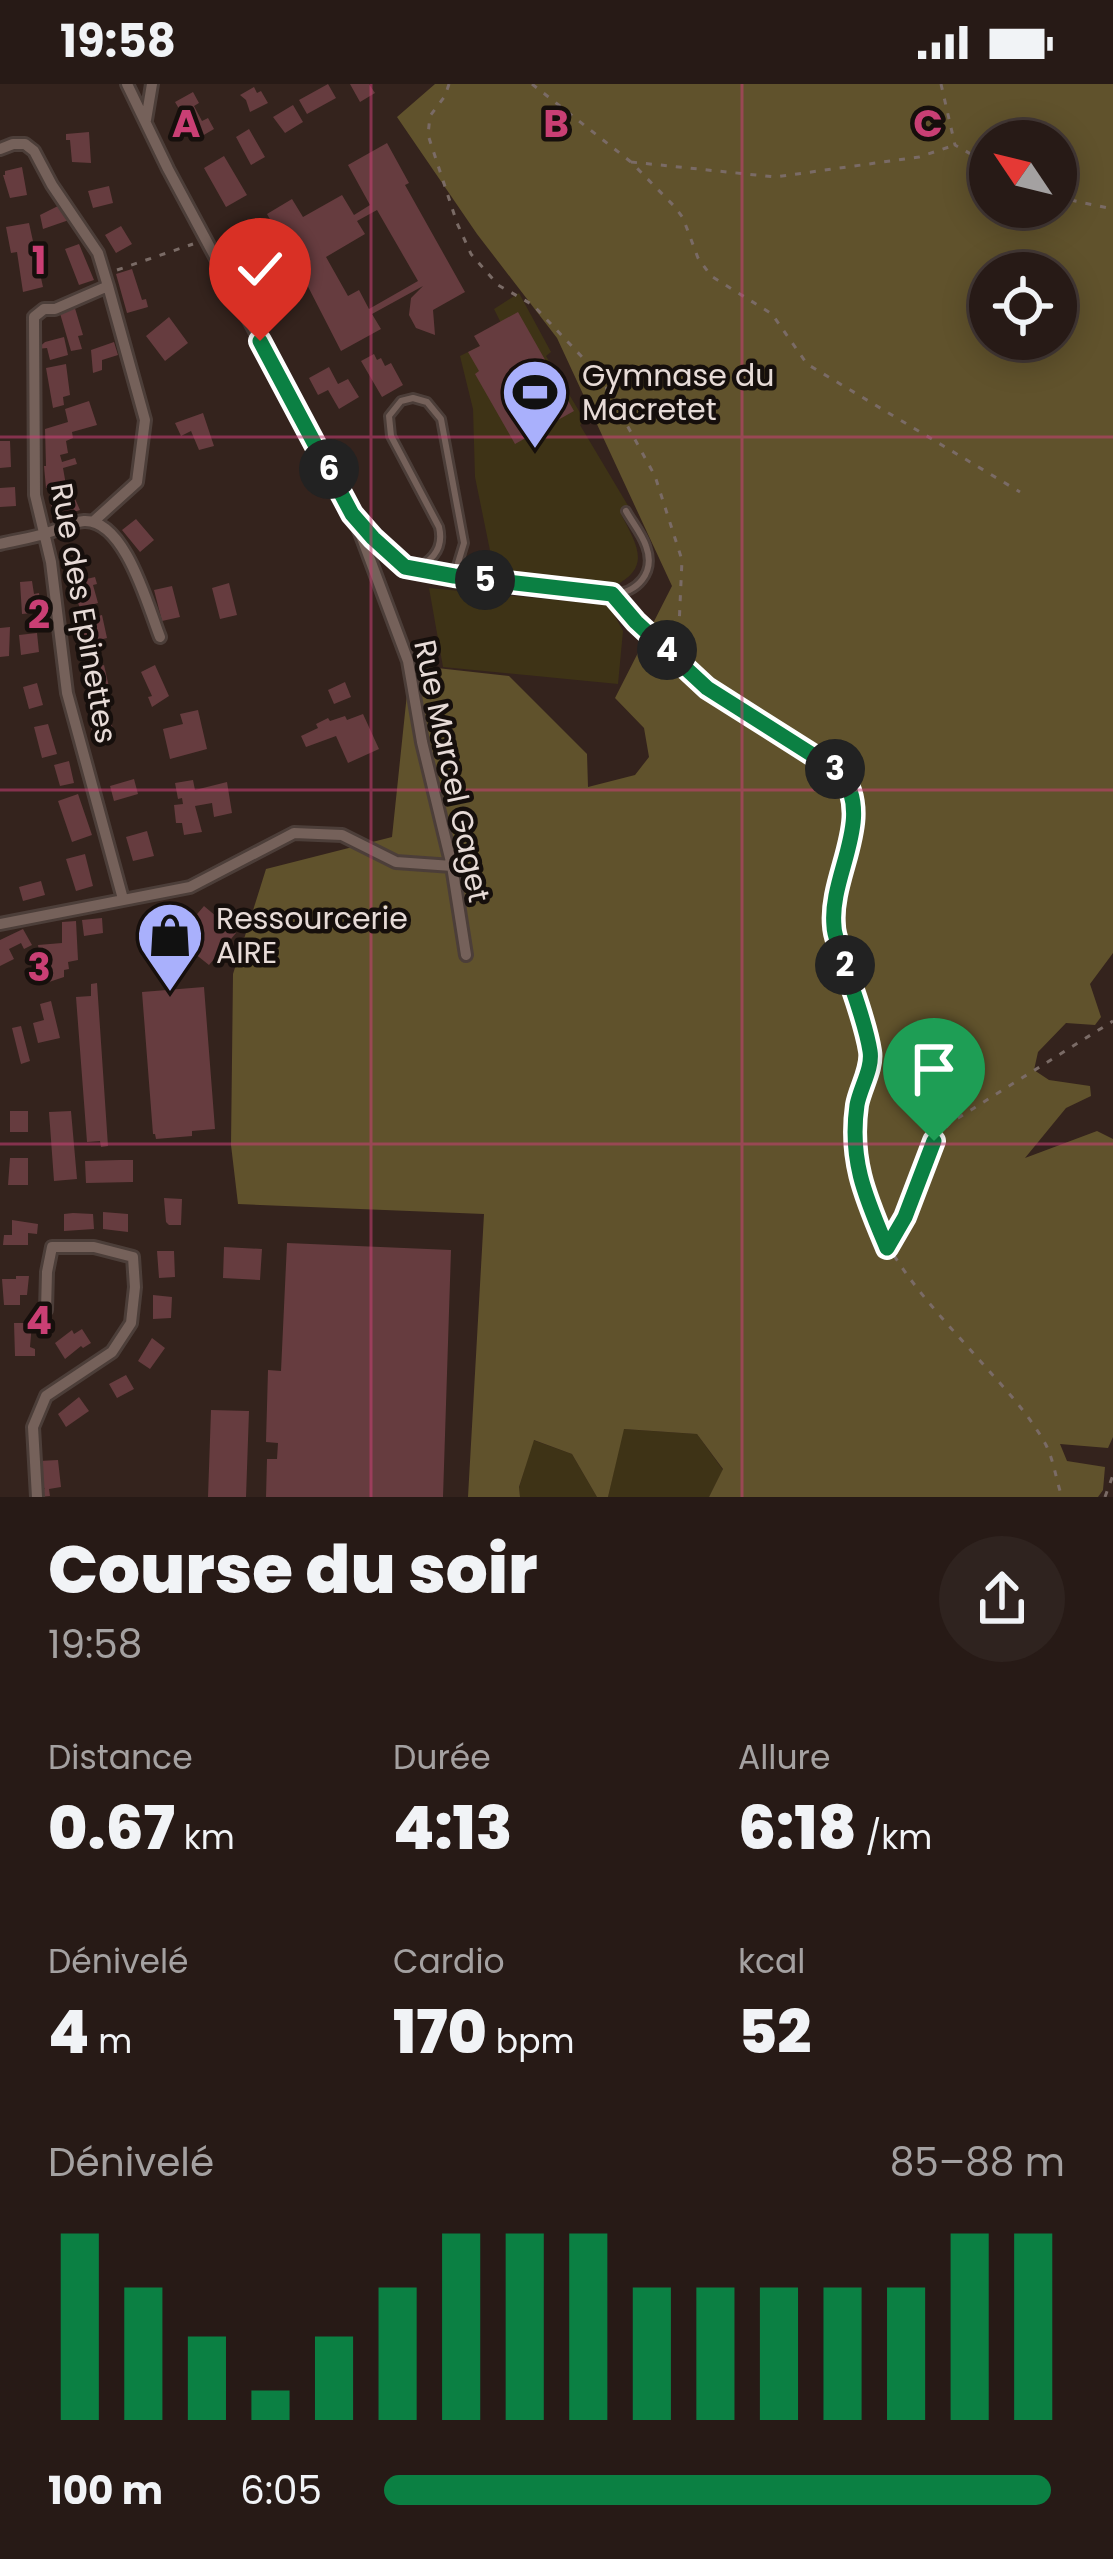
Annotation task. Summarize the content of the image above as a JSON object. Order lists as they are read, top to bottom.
{
  "streets": {
    "street": ["Rue des Epinettes", "Rue Marcel Gaget"]
  },
  "places": {
    "sports": ["Gymnase du Macretet"],
    "shop": ["Ressourcerie AIRE"]
  },
  "north": "top left",
  "page": {
    "status": "19:58",
    "pins": [
      "6",
      "5",
      "4",
      "3",
      "2"
    ],
    "heading": ["Course du soir", "19:58"],
    "stats": [
      ["Distance", "0.67 km"],
      ["Durée", "4:13"],
      ["Allure", "6:18 /km"],
      ["Dénivelé", "4 m"],
      ["Cardio", "170 bpm"],
      ["kcal", "52"]
    ],
    "chart": ["Dénivelé", "85–88 m"],
    "list": [
      {
        "name": "100 m",
        "note": "6:05"
      }
    ]
  },
  "grid": {
    "columns": ["A", "B", "C"],
    "rows": [
      "1",
      "2",
      "3",
      "4"
    ]
  }
}
